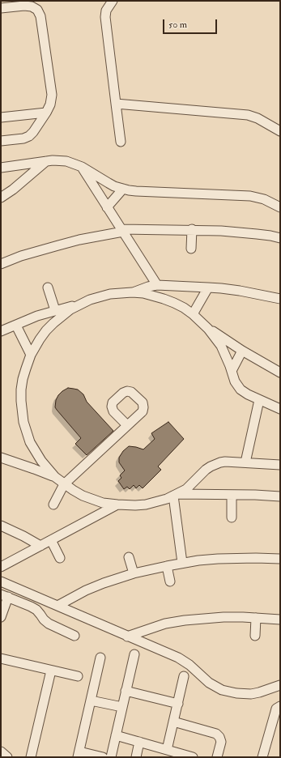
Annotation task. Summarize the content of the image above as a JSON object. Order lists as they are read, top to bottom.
{
  "scale_bar": "50 m"
}
